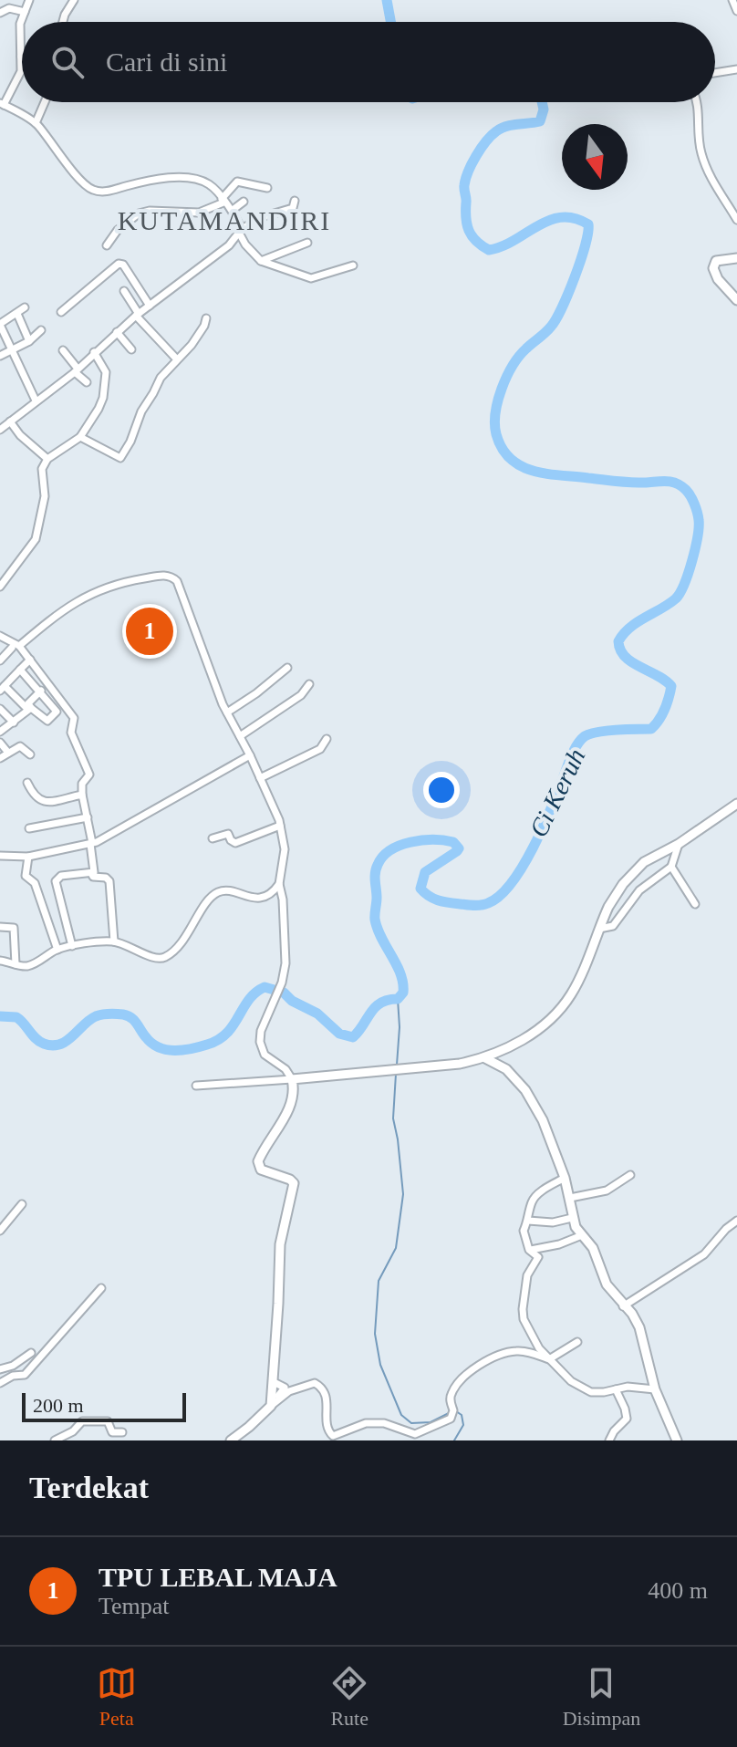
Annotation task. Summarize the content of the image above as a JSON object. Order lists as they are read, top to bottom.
{
  "districts": ["KUTAMANDIRI"],
  "water": ["Ci Keruh"],
  "scale_bar": "200 m",
  "north": "bottom",
  "page": {
    "search": "Cari di sini",
    "pins": "1",
    "scale": "200 m",
    "heading": "Terdekat",
    "list": [
      {
        "mark": "1",
        "name": "TPU LEBAL MAJA",
        "note": "Tempat",
        "value": "400 m"
      }
    ],
    "nav": ["Peta", "Rute", "Disimpan"]
  }
}
